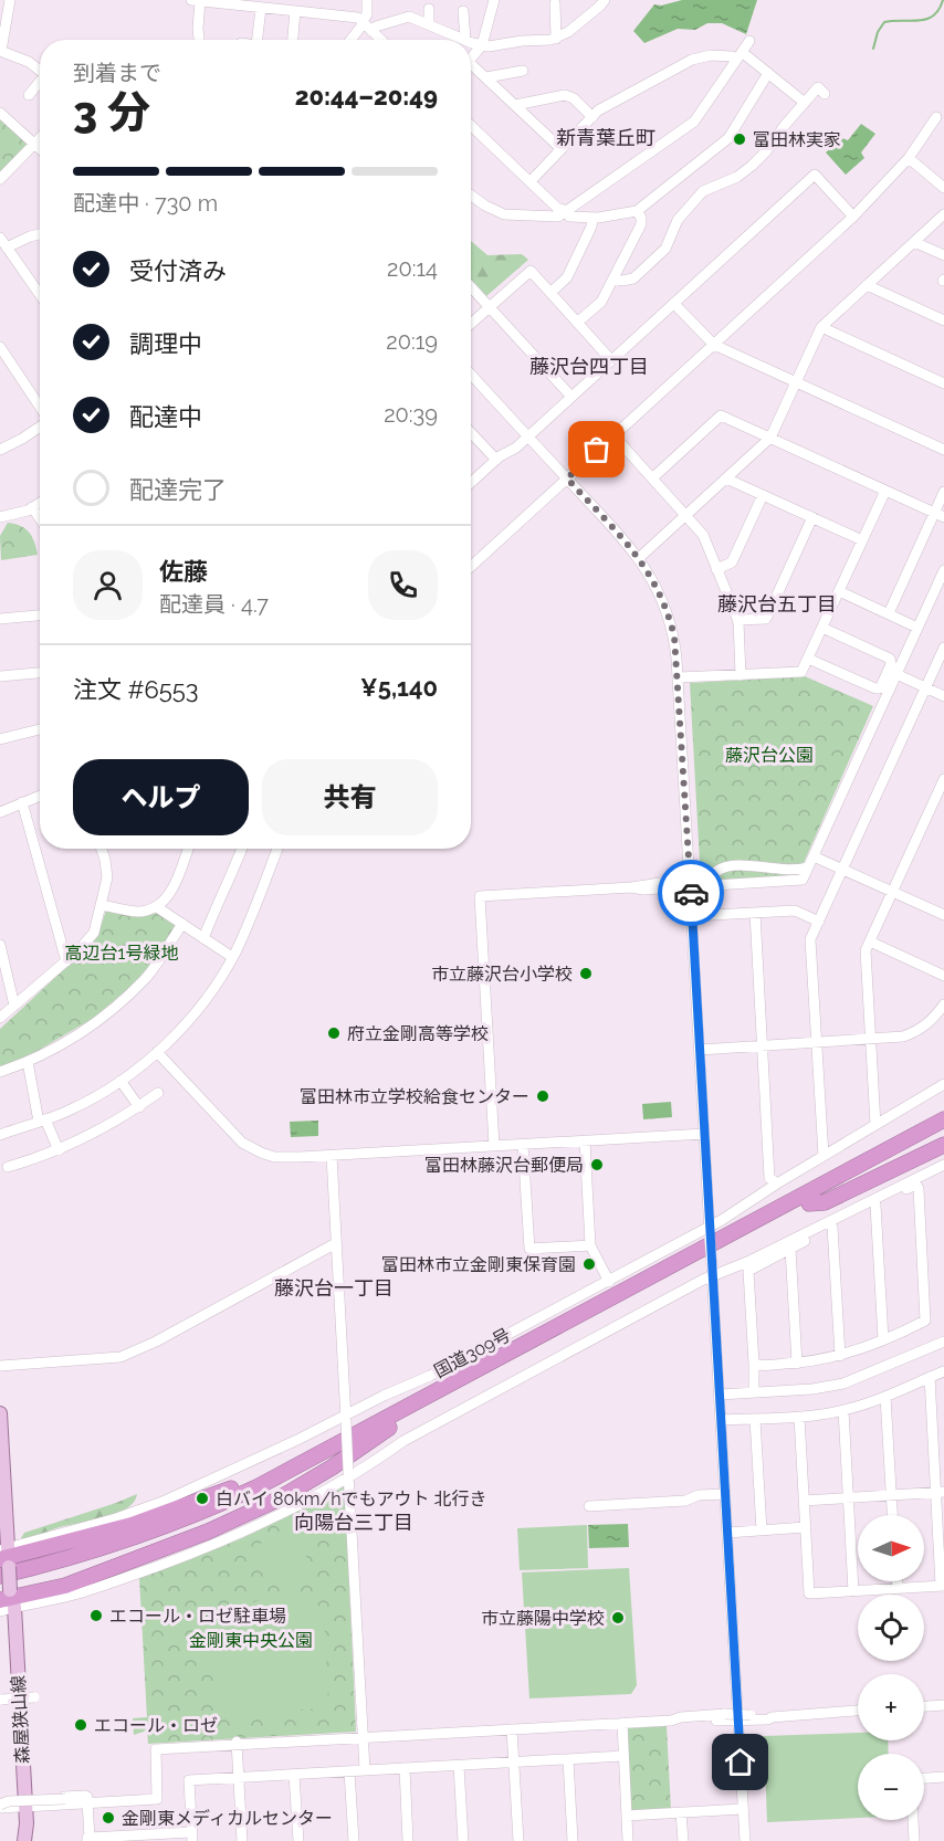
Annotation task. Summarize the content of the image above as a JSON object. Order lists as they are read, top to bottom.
{
  "streets": {
    "highway": ["国道309号"],
    "main road": ["森屋狭山線"]
  },
  "crossings": [
    ["国道309号", "森屋狭山線"]
  ],
  "districts": [
    "新青葉丘町",
    "藤沢台四丁目",
    "藤沢台五丁目",
    "藤沢台一丁目",
    "向陽台三丁目"
  ],
  "parks": ["藤沢台公園", "高辺台1号緑地", "金剛東中央公園"],
  "places": [
    "富田林実家",
    "市立藤沢台小学校",
    "府立金剛高等学校",
    "富田林市立学校給食センター",
    "富田林藤沢台郵便局",
    "富田林市立金剛東保育園",
    "白バイ 80km/hでもアウト 北行き",
    "エコール・ロゼ駐車場",
    "市立藤陽中学校",
    "エコール・ロゼ",
    "金剛東メディカルセンター"
  ],
  "north": "right",
  "page": {
    "heading": ["3 分", "到着まで", "20:44–20:49"],
    "panel": [
      "佐藤",
      "配達員 · 4.7",
      "注文 #6553",
      "¥5,140"
    ],
    "bar": "配達中 · 730 m",
    "list": [
      ["受付済み", "20:14"],
      ["調理中", "20:19"],
      ["配達中", "20:39"],
      "配達完了"
    ],
    "buttons": ["ヘルプ", "共有"],
    "map_buttons": ["+", "−"]
  }
}
